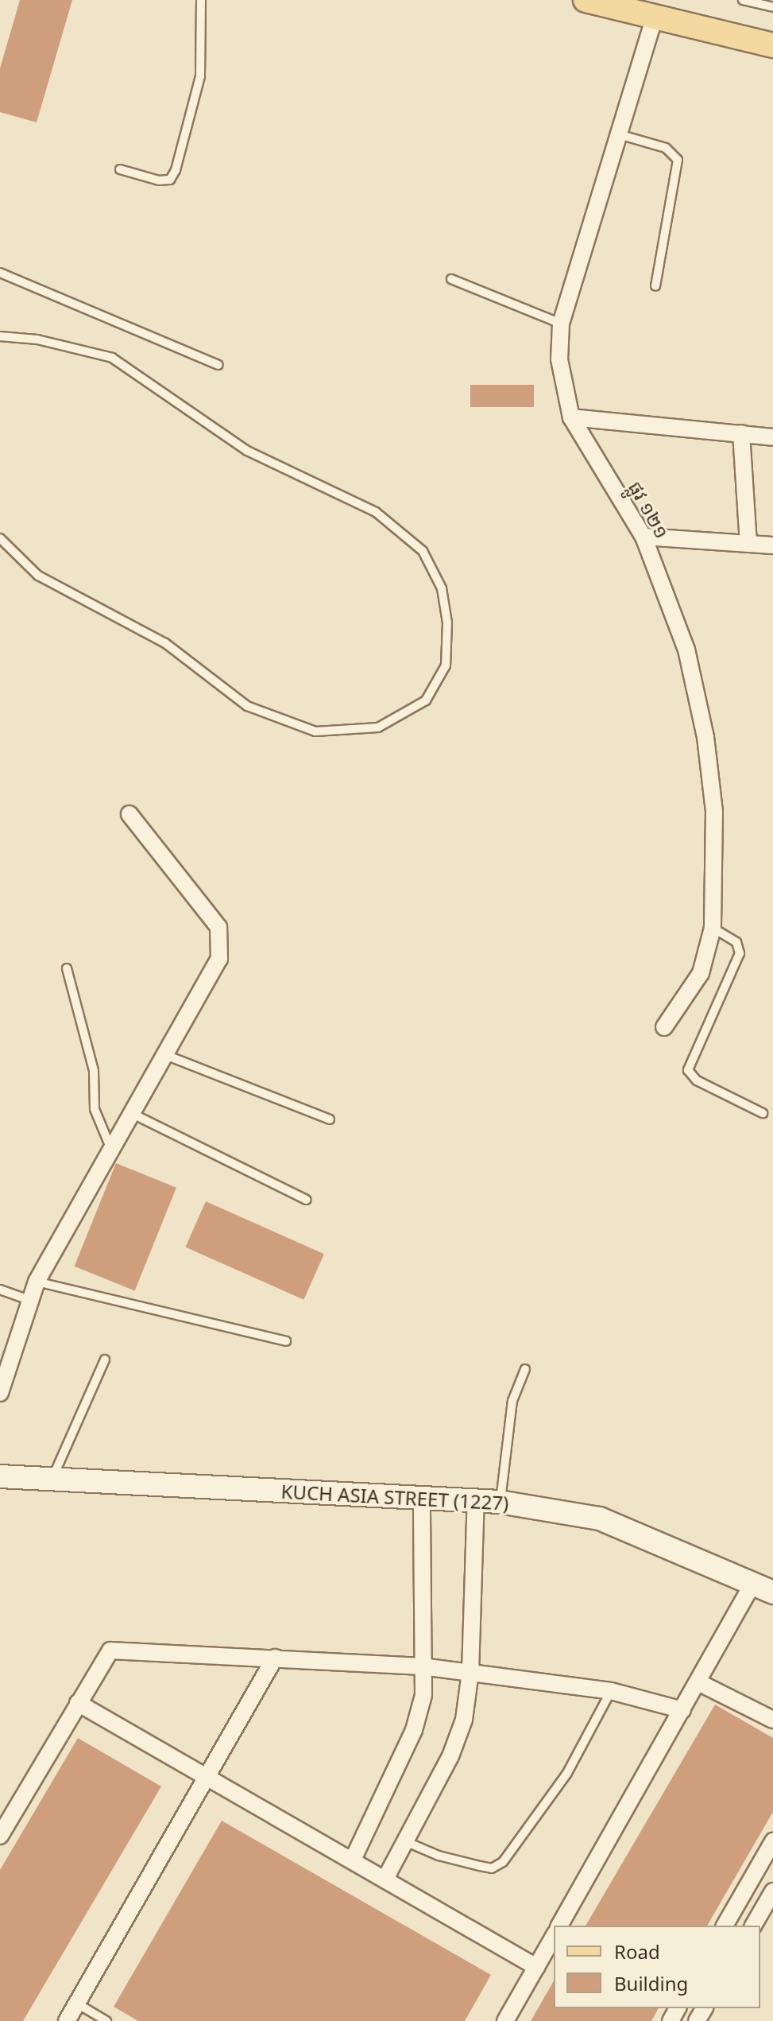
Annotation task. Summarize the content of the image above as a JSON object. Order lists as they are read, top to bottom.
{
  "streets": {
    "street": ["ផ្លូវ ១២១", "KUCH ASIA STREET (1227)"]
  },
  "legend": ["Road", "Building"]
}
